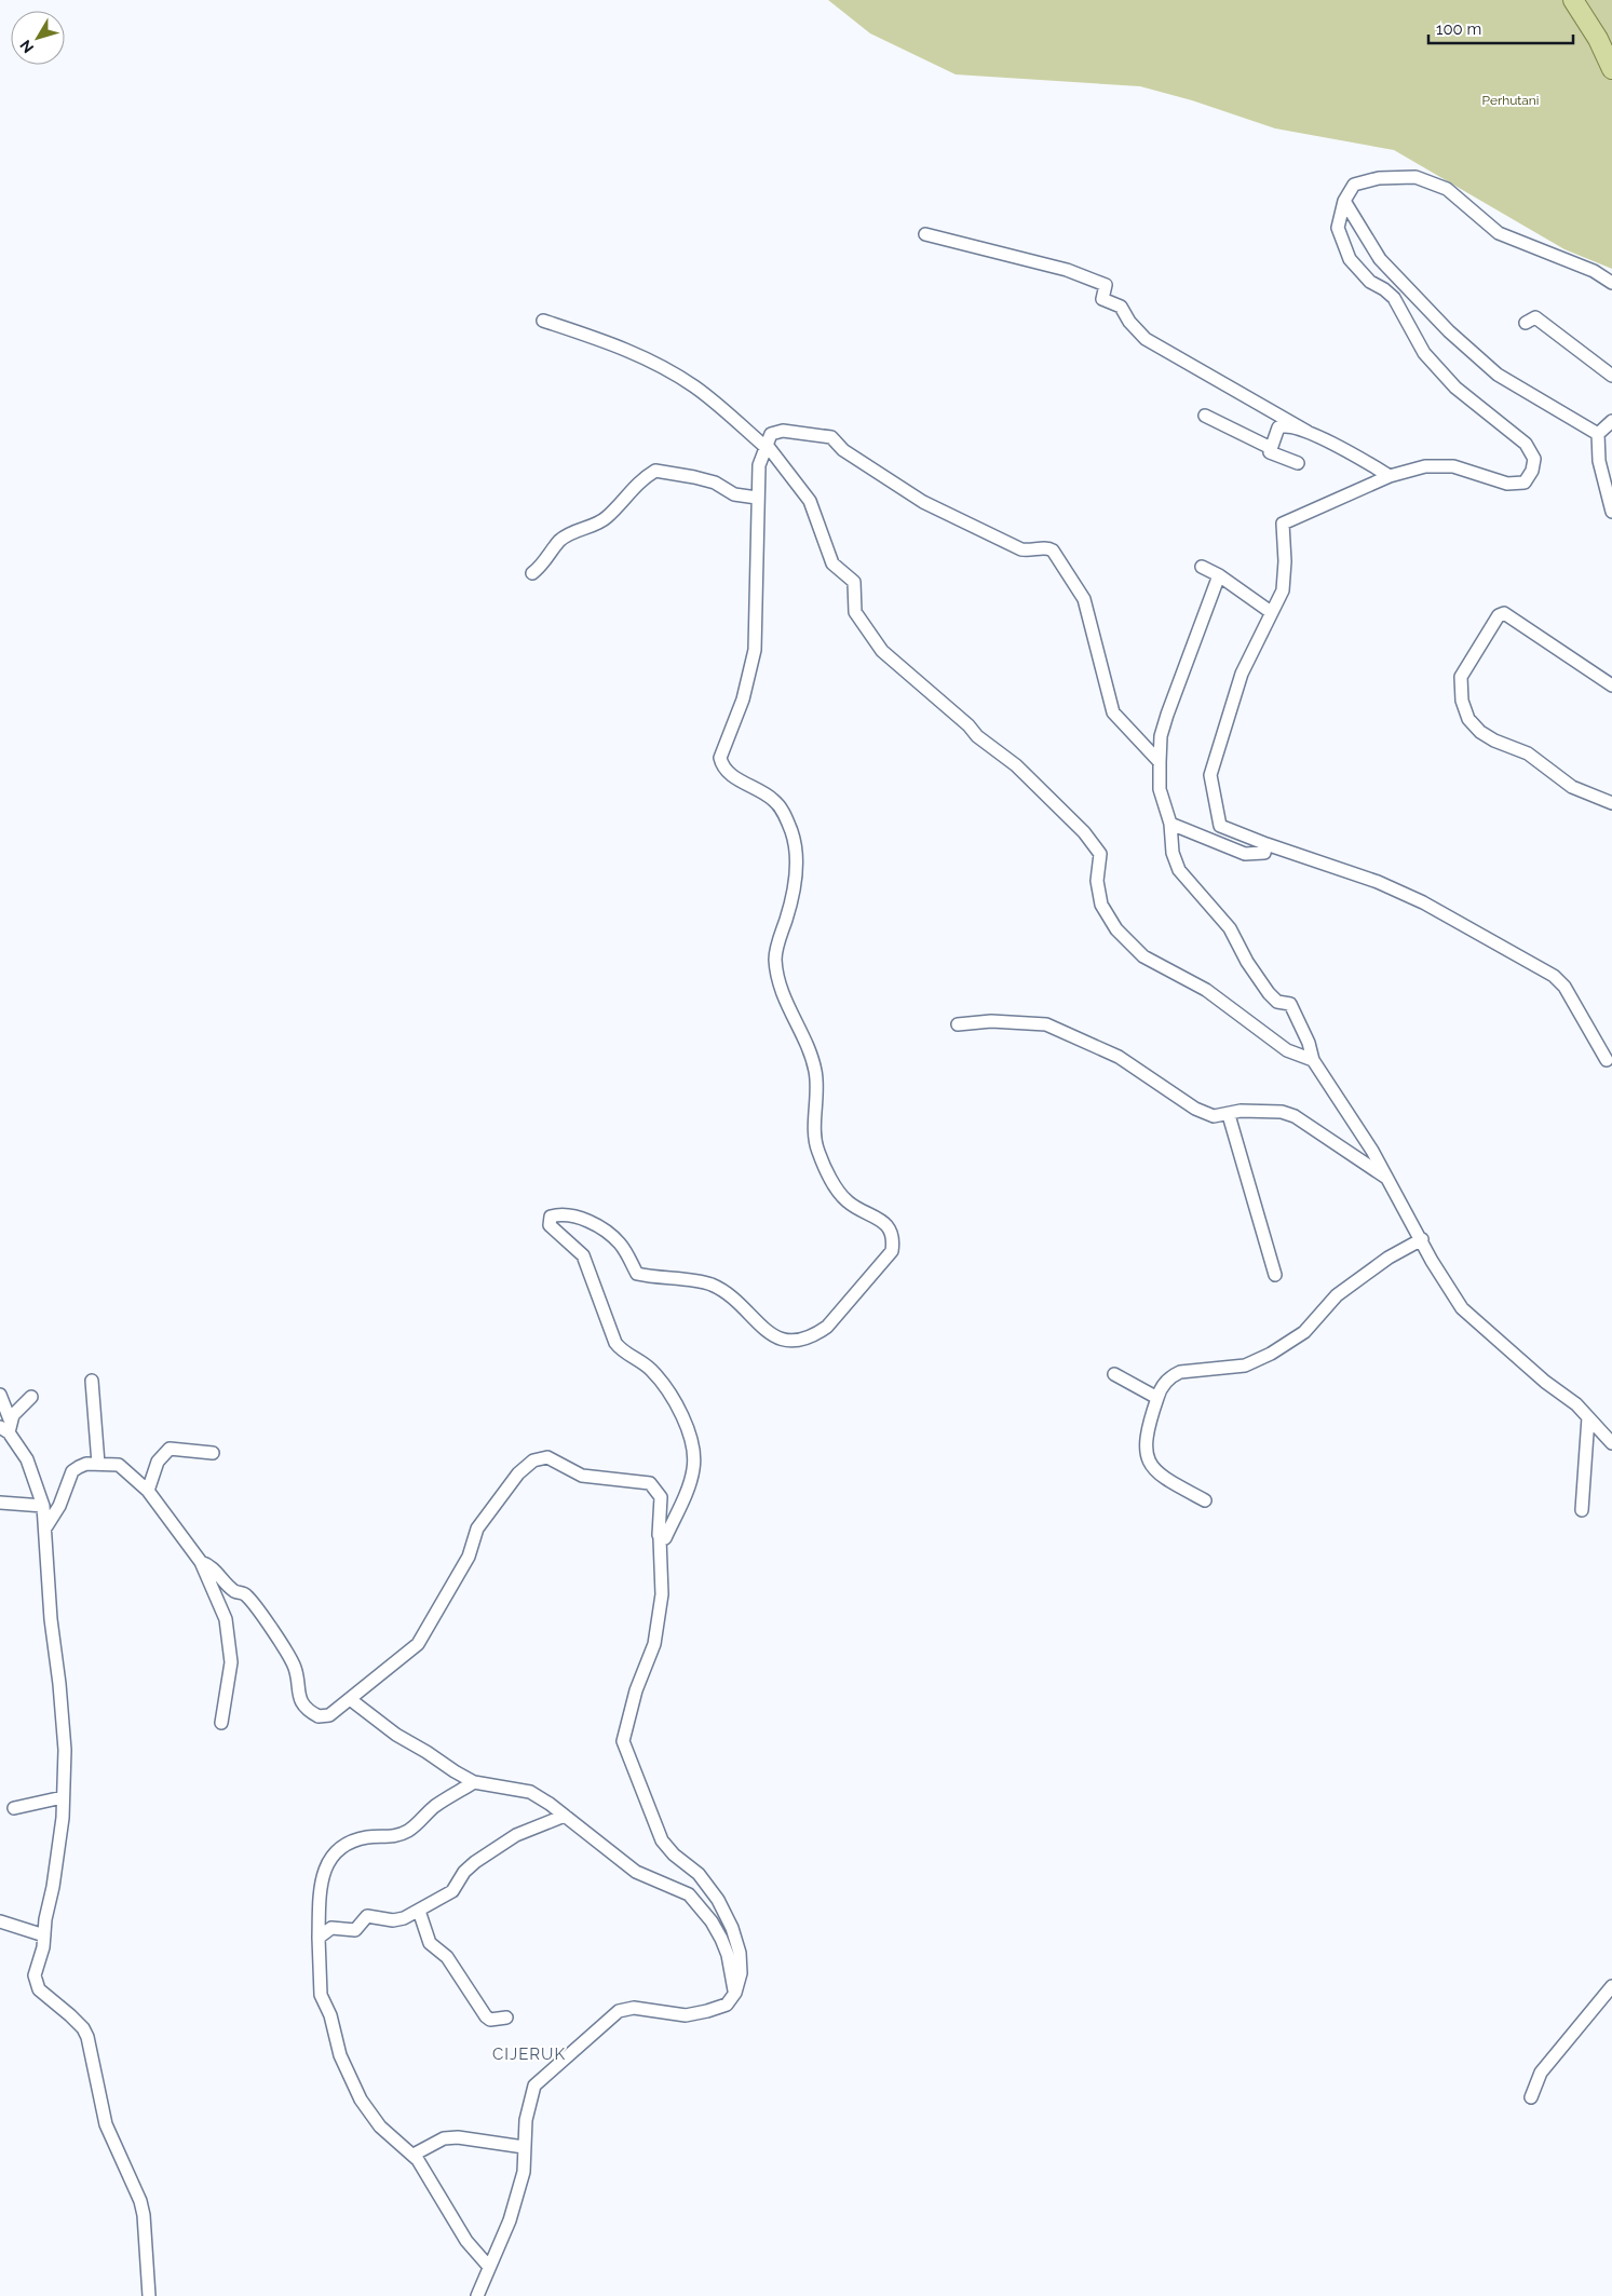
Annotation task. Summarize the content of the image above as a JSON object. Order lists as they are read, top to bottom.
{
  "districts": ["CIJERUK"],
  "parks": ["Perhutani"],
  "scale_bar": "100 m",
  "north": "bottom left"
}
